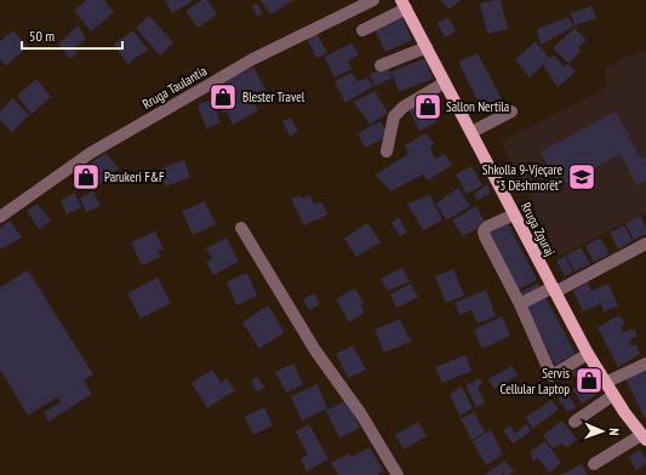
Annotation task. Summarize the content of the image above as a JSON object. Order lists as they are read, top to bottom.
{
  "streets": {
    "main road": ["Rruga Zguraj"],
    "street": ["Rruga Taulantia"]
  },
  "places": {
    "shop": [
      "Blester Travel",
      "Sallon Nertila",
      "Parukeri F&F",
      "Servis Cellular Laptop"
    ],
    "school or university": ["Shkolla 9-Vjeçare \"3 Dëshmorët\""]
  },
  "scale_bar": "50 m",
  "north": "right"
}
